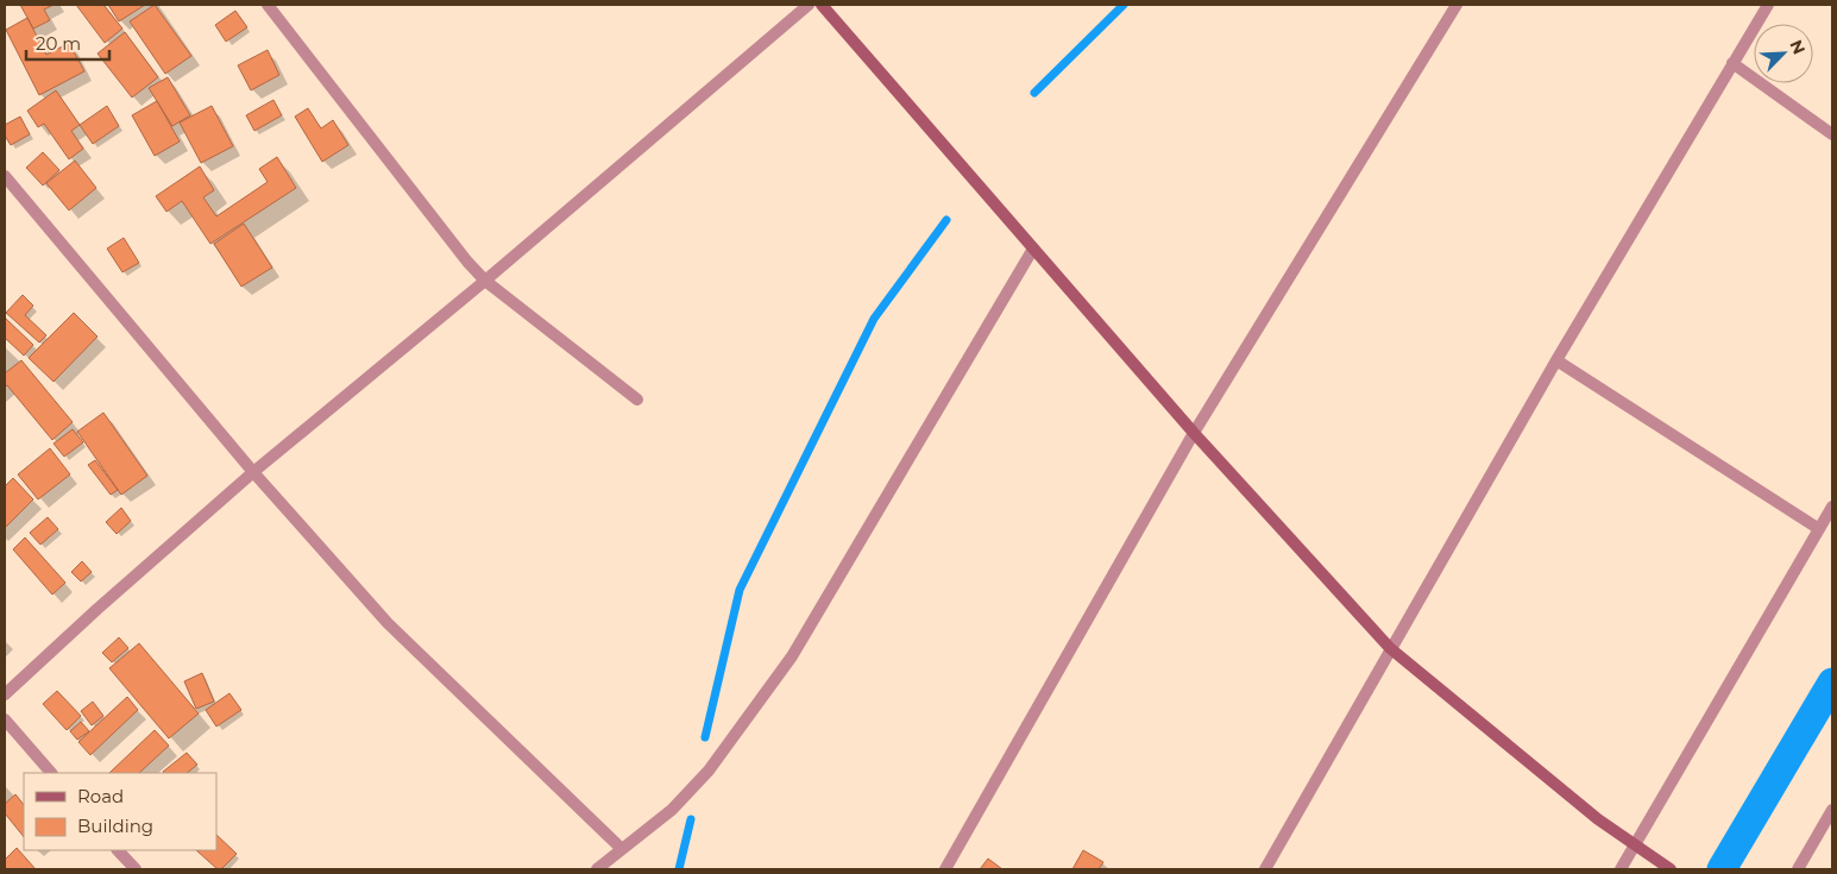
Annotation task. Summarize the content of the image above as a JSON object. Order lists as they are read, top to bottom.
{
  "legend": ["Road", "Building"],
  "scale_bar": "20 m",
  "north": "top right"
}
